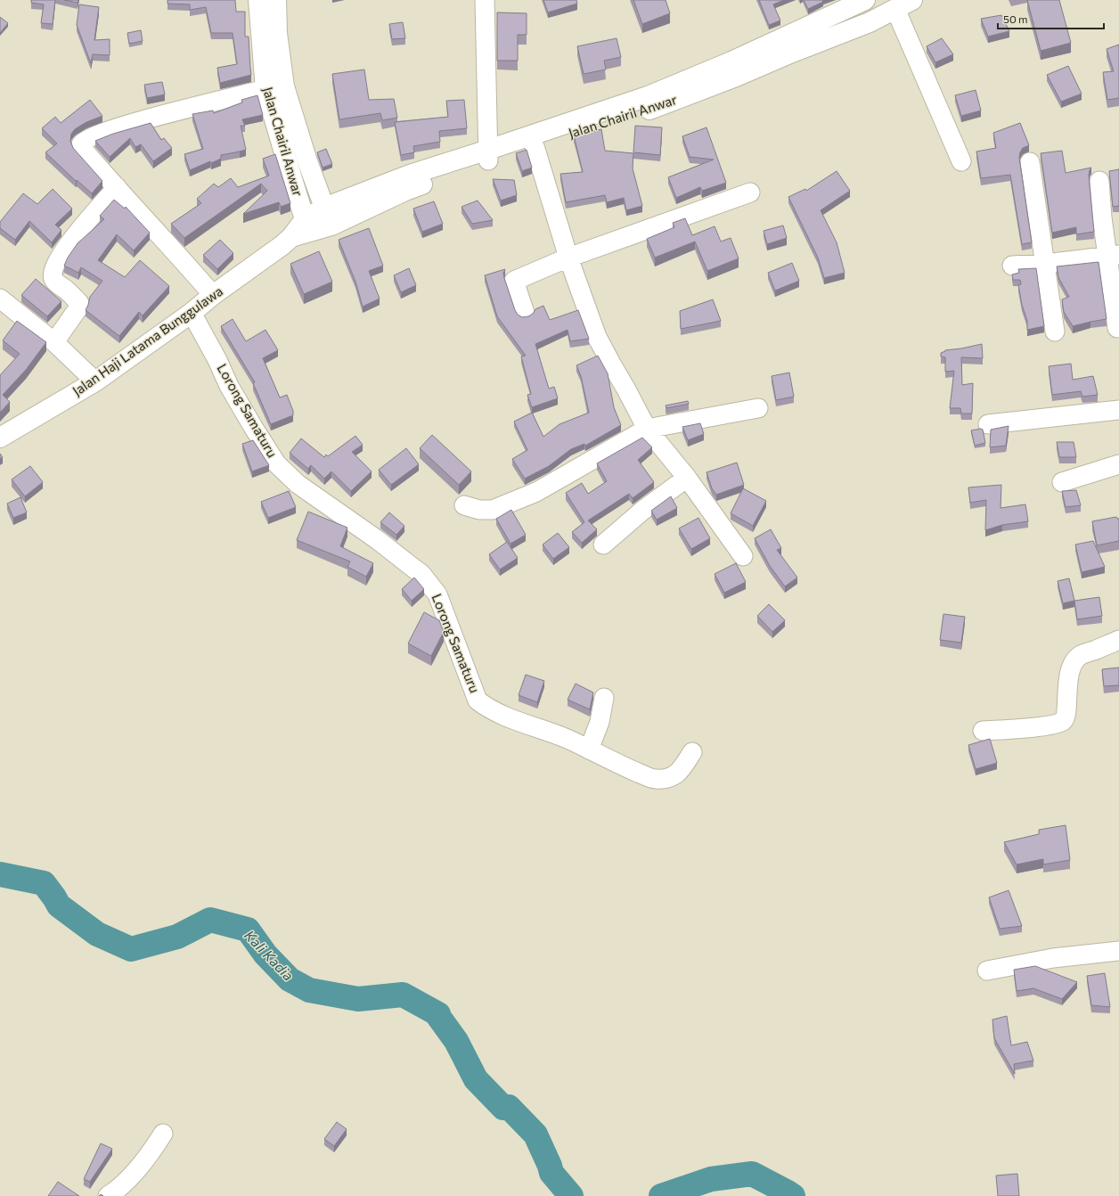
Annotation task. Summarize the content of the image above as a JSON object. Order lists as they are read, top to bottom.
{
  "streets": {
    "main road": ["Jalan Chairil Anwar", "Jalan Haji Latama Bunggulawa"],
    "street": ["Lorong Samaturu"]
  },
  "crossings": [
    ["Jalan Chairil Anwar", "Jalan Haji Latama Bunggulawa"],
    ["Jalan Haji Latama Bunggulawa", "Lorong Samaturu"]
  ],
  "water": ["Kali Kadia"],
  "scale_bar": "50 m"
}
